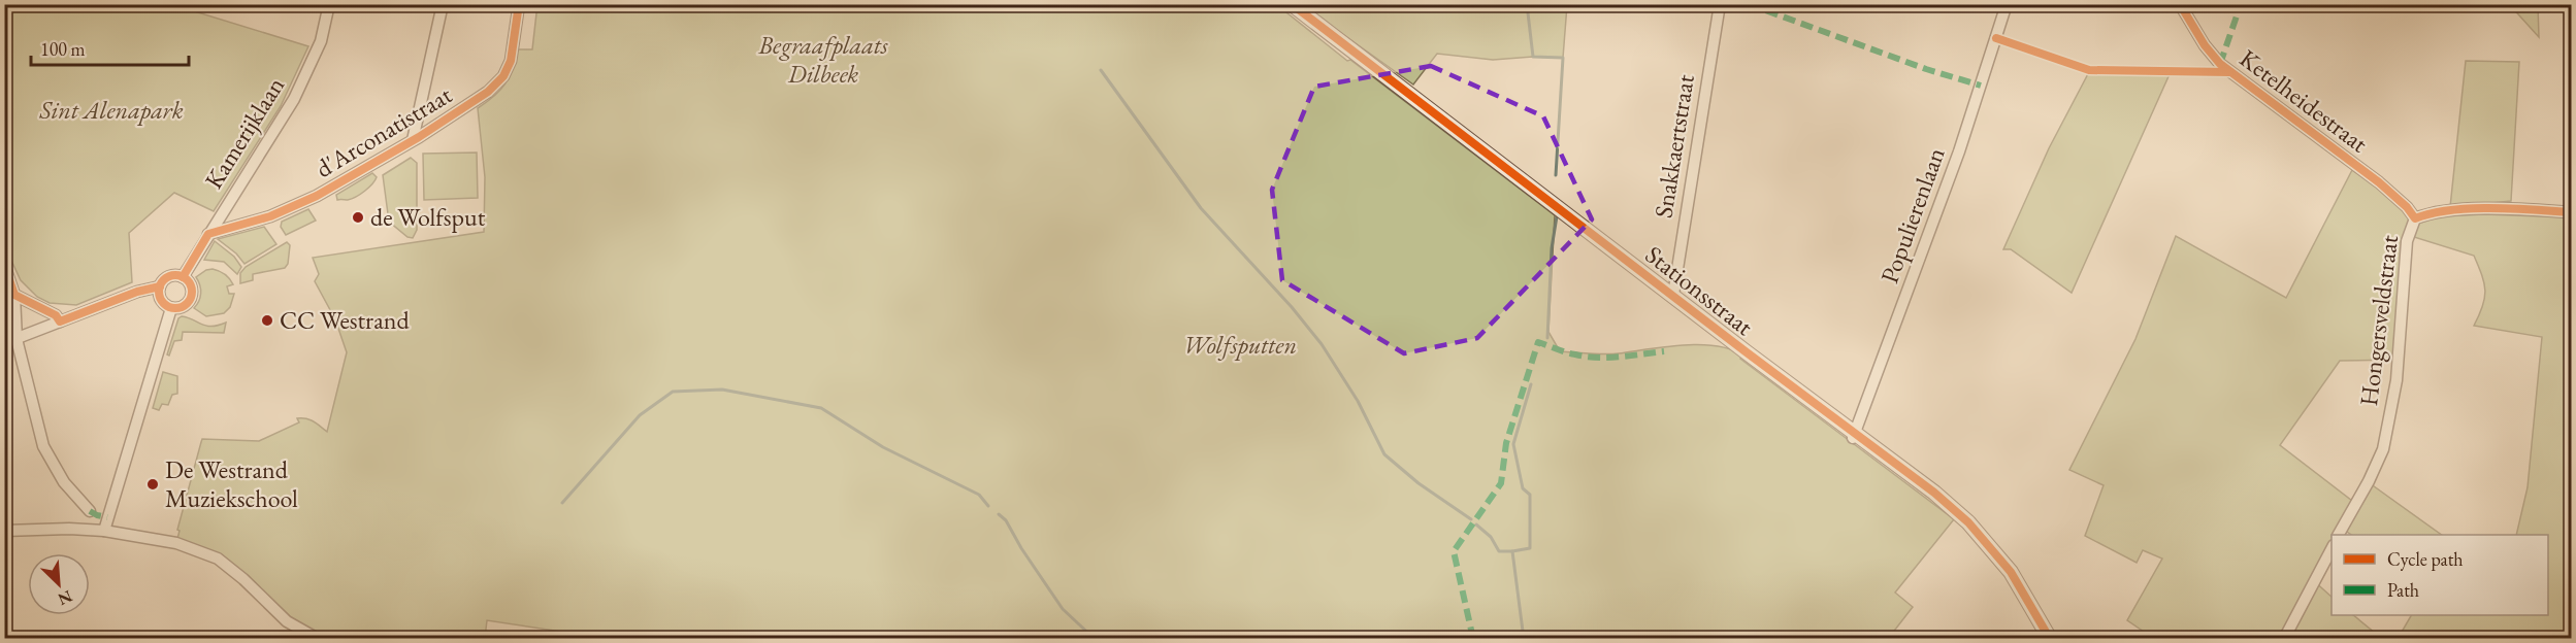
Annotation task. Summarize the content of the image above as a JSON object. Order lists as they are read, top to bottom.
{
  "streets": {
    "street": [
      "Ketelheidestraat",
      "d'Arconatistraat",
      "Kamerijklaan",
      "Snakkaertstraat",
      "Populierenlaan",
      "Stationsstraat",
      "Hongersveldstraat"
    ]
  },
  "crossings": [
    ["Ketelheidestraat", "Hongersveldstraat"],
    ["d'Arconatistraat", "Kamerijklaan"],
    ["Snakkaertstraat", "Stationsstraat"],
    ["Populierenlaan", "Stationsstraat"]
  ],
  "parks": ["Begraafplaats Dilbeek", "Sint Alenapark", "Wolfsputten"],
  "places": ["de Wolfsput", "CC Westrand", "De Westrand Muziekschool"],
  "legend": ["Cycle path", "Path"],
  "scale_bar": "100 m",
  "north": "bottom right"
}
